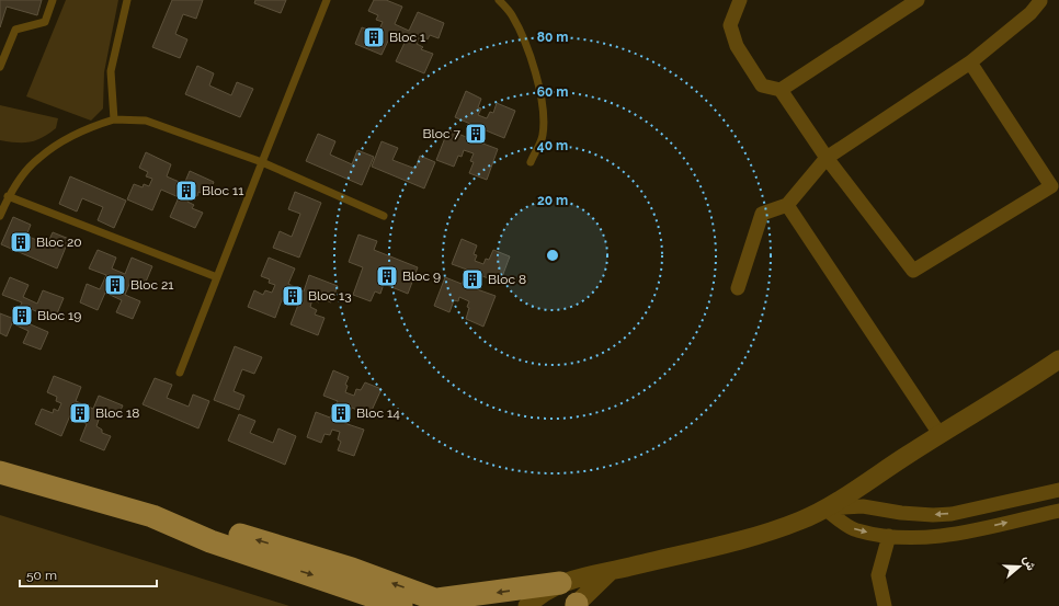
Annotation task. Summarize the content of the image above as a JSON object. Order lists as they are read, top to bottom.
{
  "places": {
    "building": [
      "Bloc 1",
      "Bloc 7",
      "Bloc 11",
      "Bloc 20",
      "Bloc 9",
      "Bloc 8",
      "Bloc 21",
      "Bloc 13",
      "Bloc 19",
      "Bloc 18",
      "Bloc 14"
    ]
  },
  "scale_bar": "50 m",
  "north": "right",
  "rings": [
    "80 m",
    "60 m",
    "40 m",
    "20 m"
  ]
}
